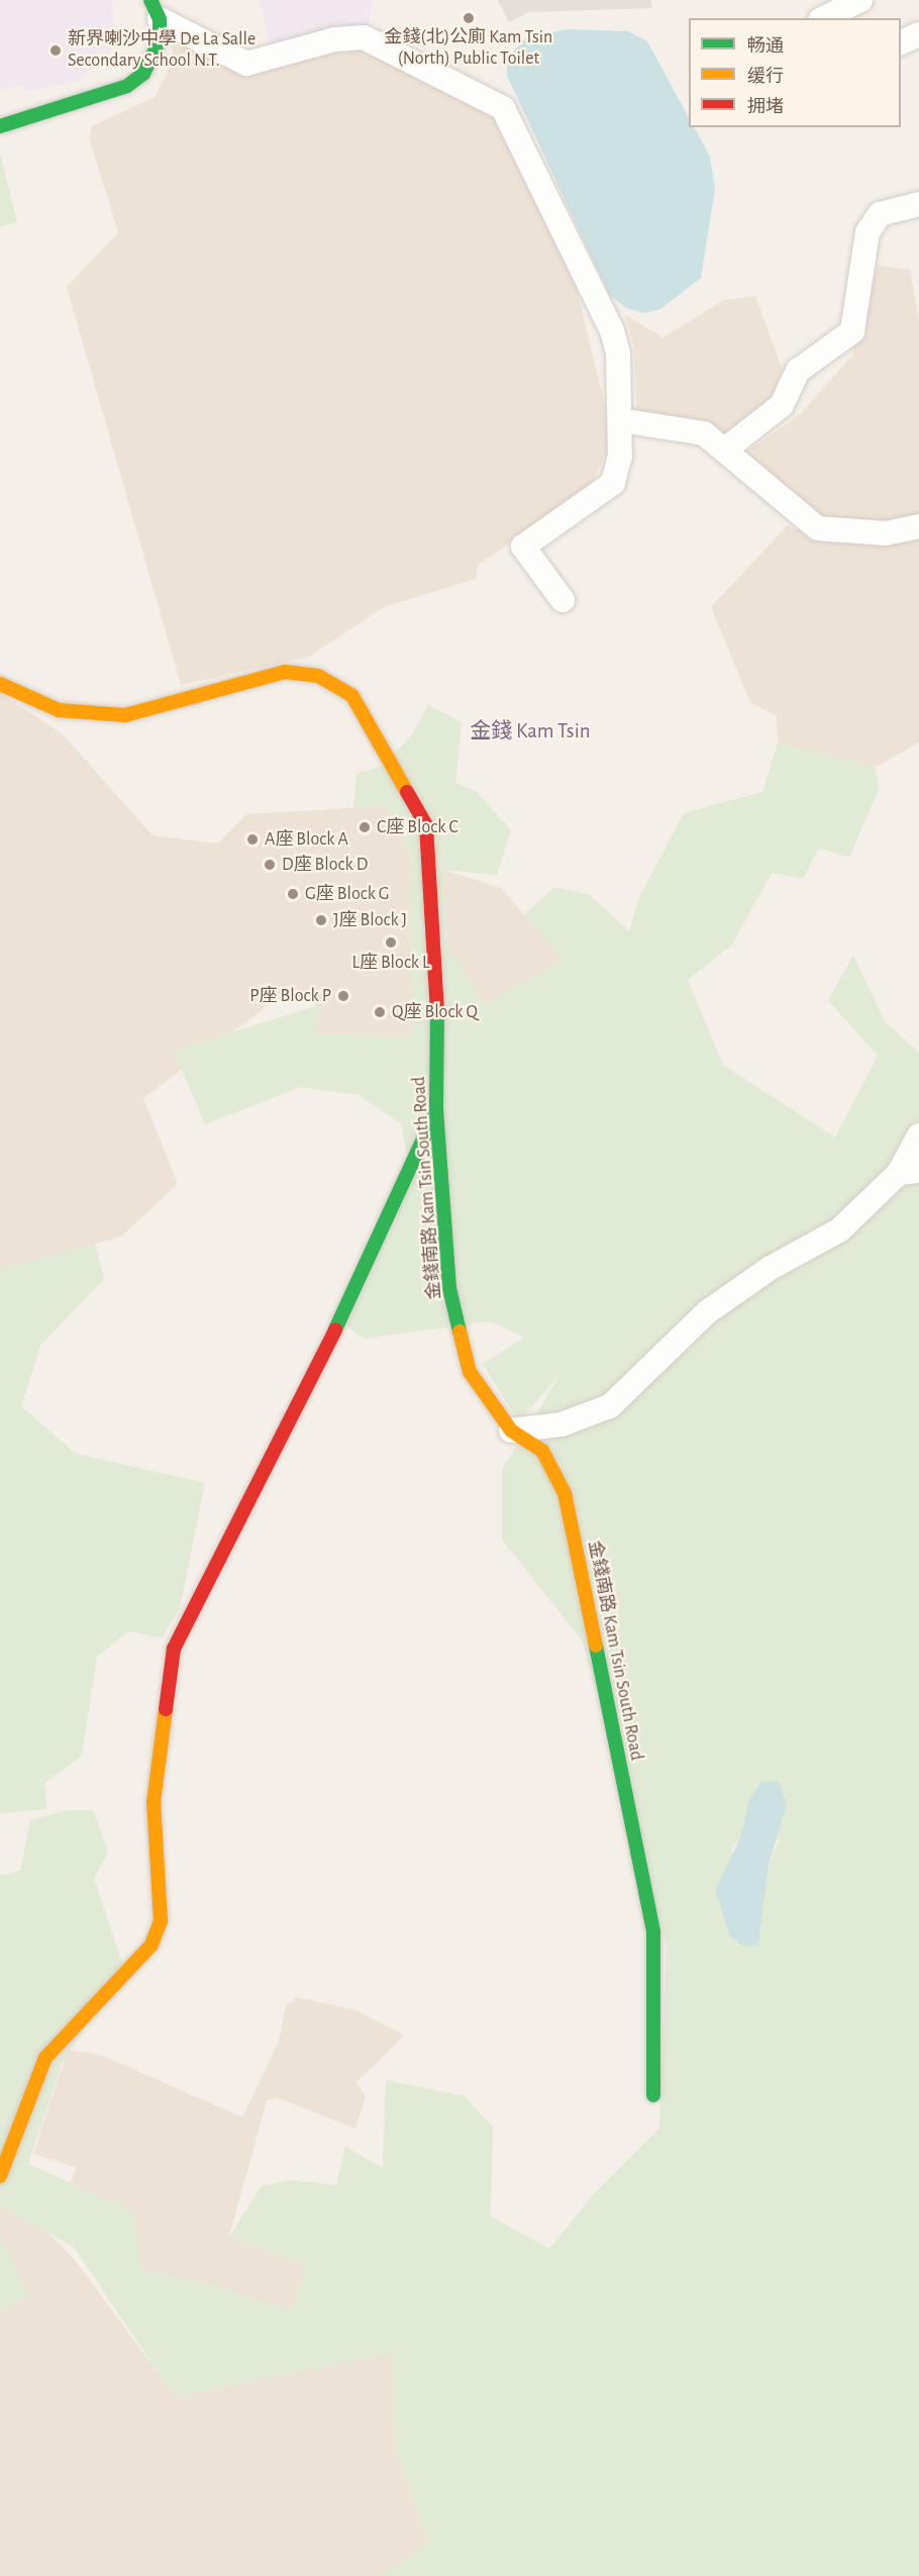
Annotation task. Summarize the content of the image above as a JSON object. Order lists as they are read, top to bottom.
{
  "streets": {
    "street": ["金錢南路 Kam Tsin South Road"]
  },
  "districts": ["金錢 Kam Tsin"],
  "places": [
    "金錢(北)公廁 Kam Tsin (North) Public Toilet",
    "新界喇沙中學 De La Salle Secondary School N.T.",
    "C座 Block C",
    "A座 Block A",
    "D座 Block D",
    "G座 Block G",
    "J座 Block J",
    "L座 Block L",
    "P座 Block P",
    "Q座 Block Q"
  ],
  "legend": ["畅通", "缓行", "拥堵"]
}
